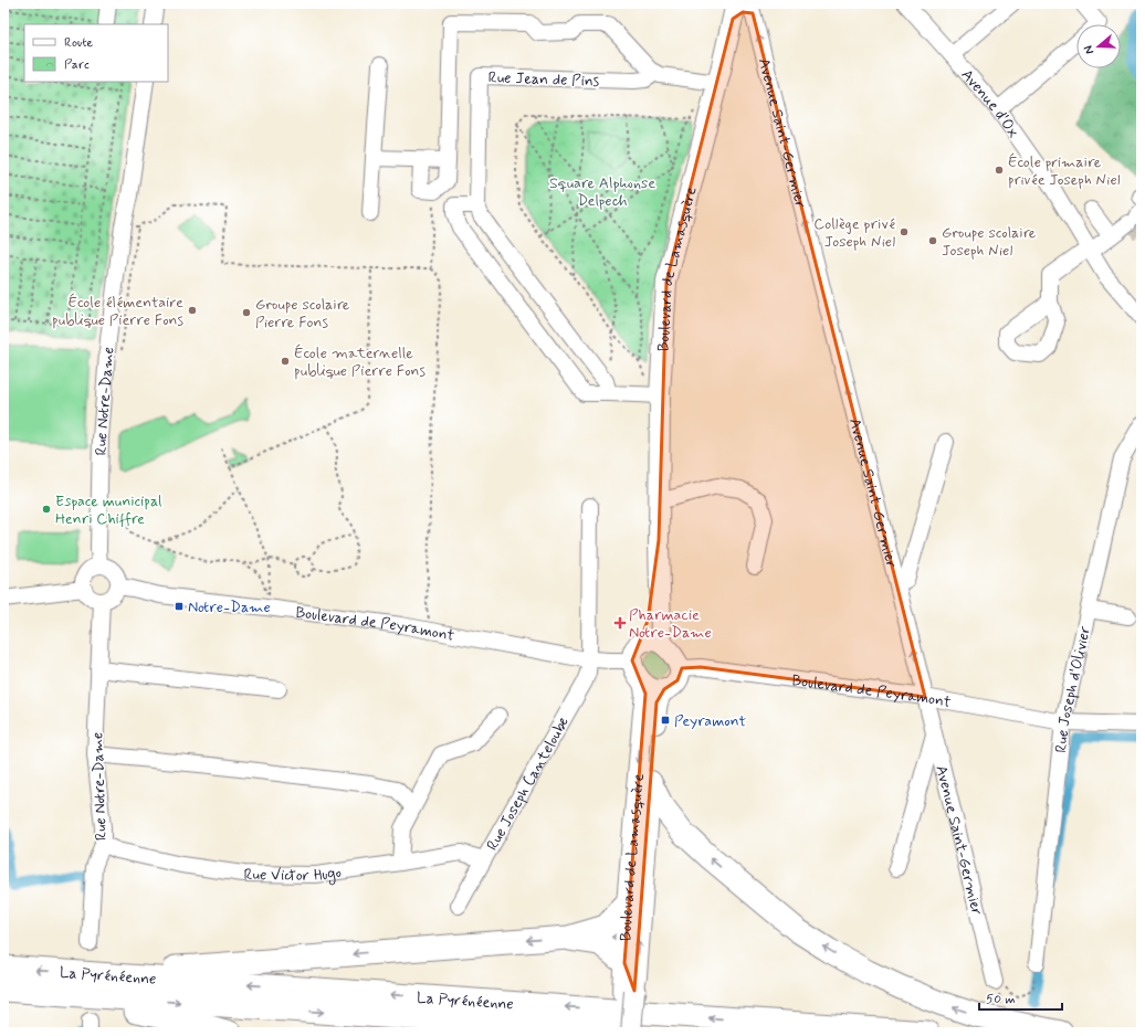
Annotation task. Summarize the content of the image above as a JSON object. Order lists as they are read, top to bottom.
{
  "streets": {
    "highway": ["La Pyrénéenne"],
    "main road": ["Boulevard de Lamasquère"],
    "street": [
      "Rue Jean de Pins",
      "Avenue d'Ox",
      "Avenue Saint-Germier",
      "Rue Notre-Dame",
      "Boulevard de Peyramont",
      "Rue Joseph d'Olivier",
      "Rue Joseph Canteloube",
      "Rue Victor Hugo"
    ]
  },
  "crossings": [
    ["Avenue Saint-Germier", "Boulevard de Lamasquère"],
    ["Avenue Saint-Germier", "Boulevard de Peyramont"],
    ["Boulevard de Lamasquère", "Boulevard de Peyramont"],
    ["Boulevard de Lamasquère", "La Pyrénéenne"],
    ["Rue Notre-Dame", "Boulevard de Peyramont"],
    ["Rue Notre-Dame", "Rue Victor Hugo"],
    ["Boulevard de Peyramont", "Rue Joseph d'Olivier"],
    ["Boulevard de Peyramont", "Rue Joseph Canteloube"],
    ["Rue Joseph Canteloube", "Rue Victor Hugo"]
  ],
  "one_way": ["Avenue Saint-Germier"],
  "parks": ["Square Alphonse Delpech"],
  "places": {
    "other": [
      "École primaire privée Joseph Niel",
      "Collège privé Joseph Niel",
      "Groupe scolaire Joseph Niel",
      "École élémentaire publique Pierre Fons",
      "Groupe scolaire Pierre Fons",
      "École maternelle publique Pierre Fons",
      "Espace municipal Henri Chiffre"
    ],
    "transit": ["Notre-Dame", "Peyramont"],
    "health": ["Pharmacie Notre-Dame"]
  },
  "legend": ["Route", "Parc"],
  "scale_bar": "50 m",
  "north": "left"
}
